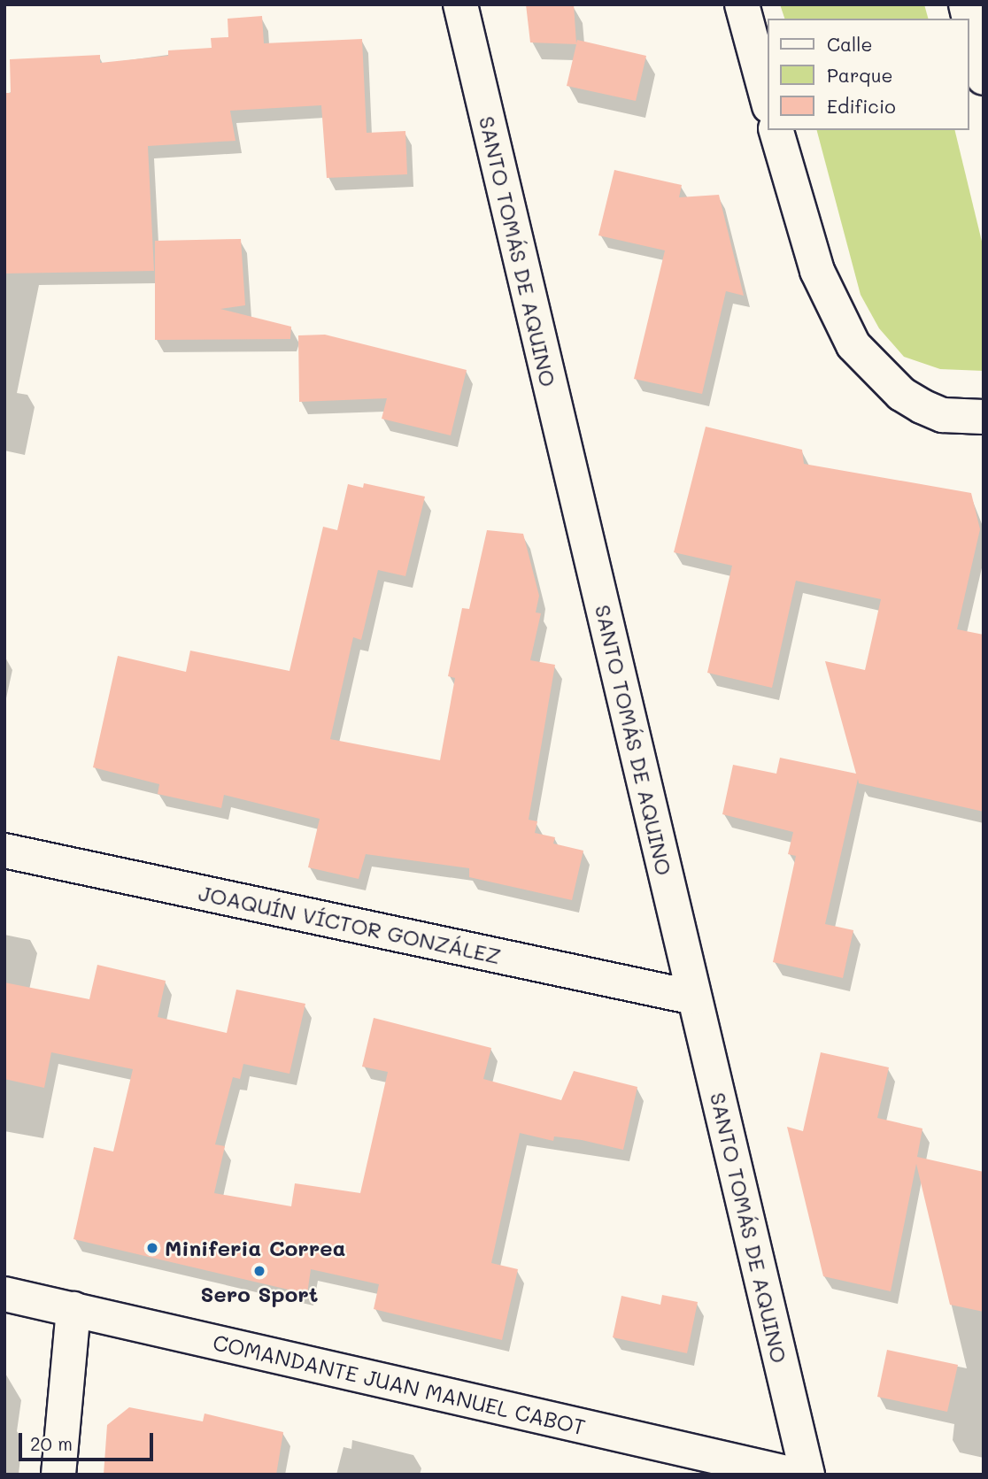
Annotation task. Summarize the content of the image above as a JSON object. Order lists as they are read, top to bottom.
{
  "streets": {
    "street": ["SANTO TOMÁS DE AQUINO", "JOAQUÍN VÍCTOR GONZÁLEZ", "COMANDANTE JUAN MANUEL CABOT"]
  },
  "crossings": [
    ["SANTO TOMÁS DE AQUINO", "JOAQUÍN VÍCTOR GONZÁLEZ"]
  ],
  "places": ["Miniferia Correa", "Sero Sport"],
  "legend": ["Calle", "Parque", "Edificio"],
  "scale_bar": "20 m"
}
